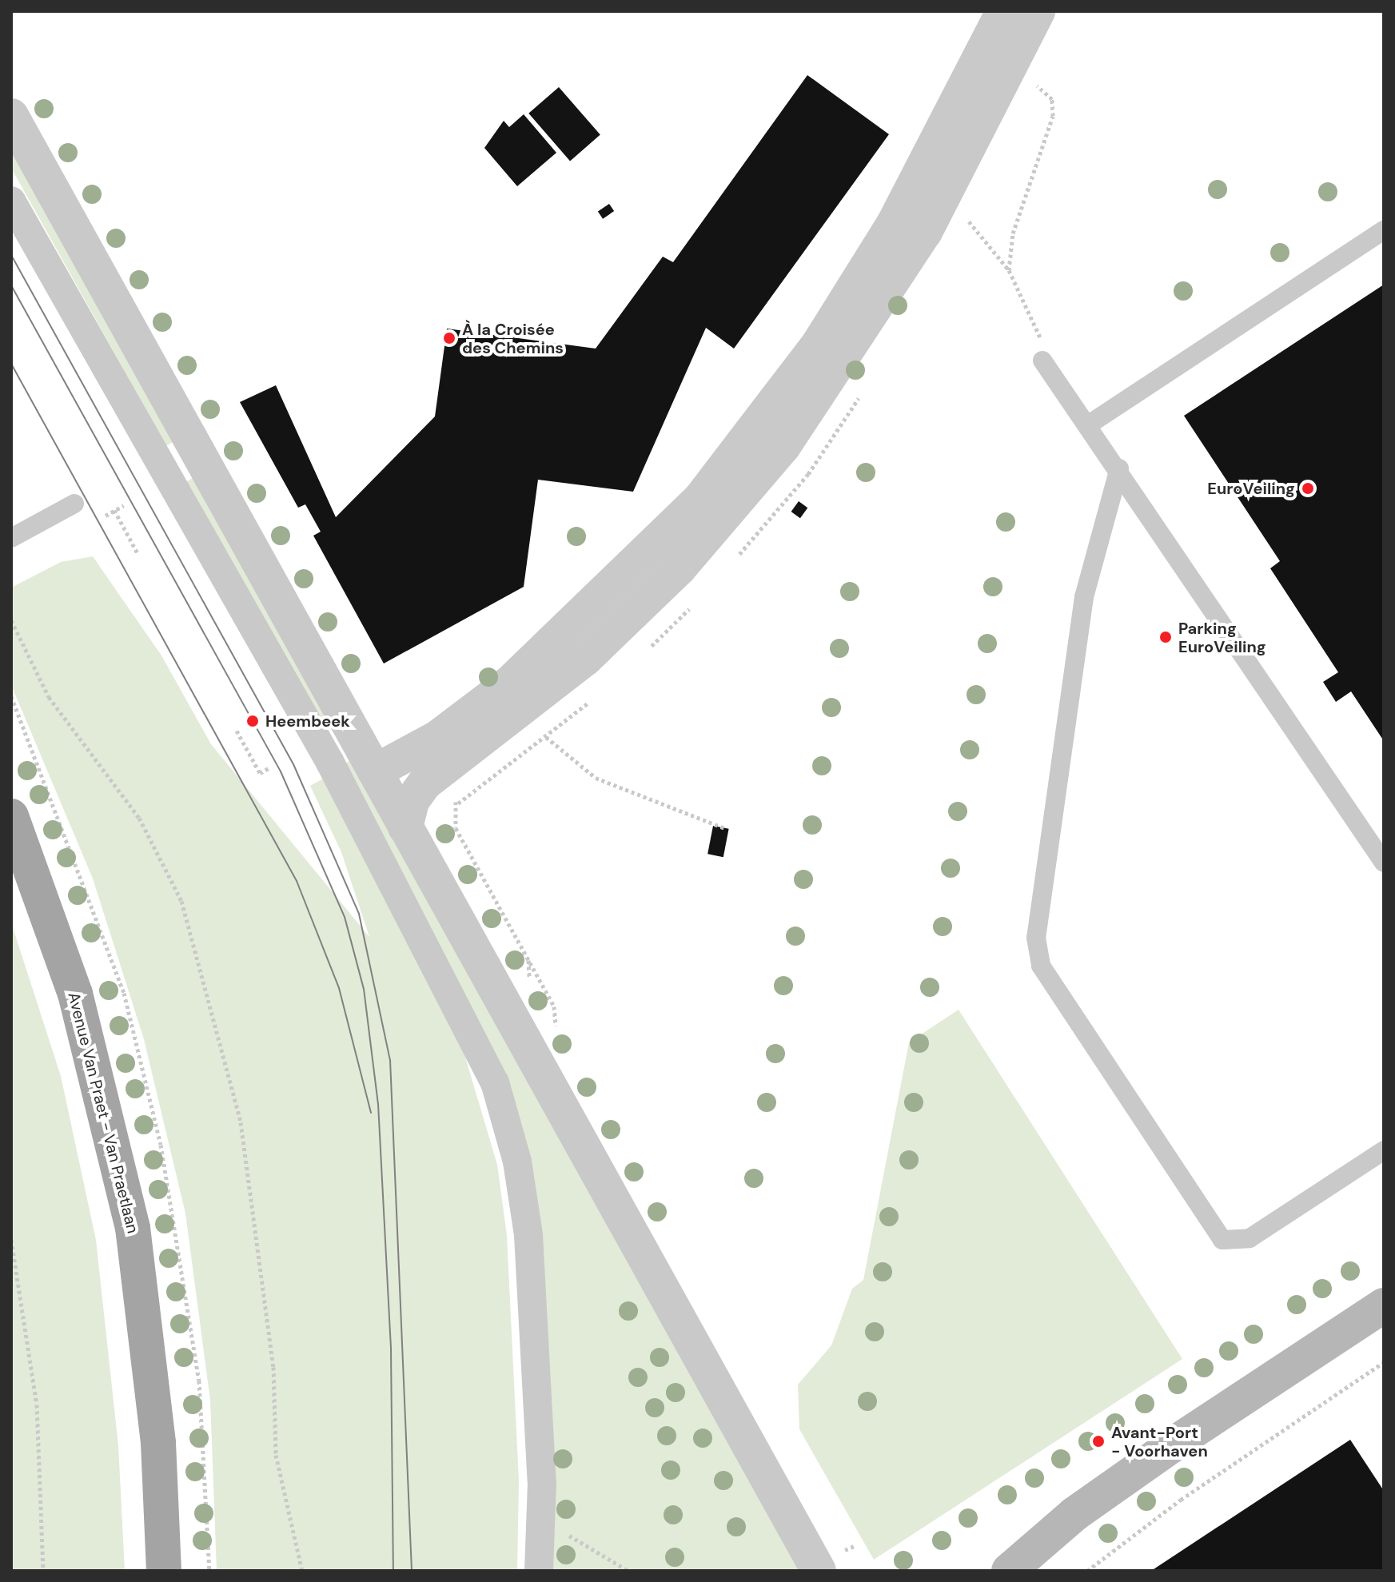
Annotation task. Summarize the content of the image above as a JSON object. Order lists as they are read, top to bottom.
{
  "streets": {
    "main road": ["Avenue Van Praet - Van Praetlaan"]
  },
  "places": [
    "À la Croisée des Chemins",
    "EuroVeiling",
    "Parking EuroVeiling",
    "Heembeek",
    "Avant-Port - Voorhaven"
  ]
}
